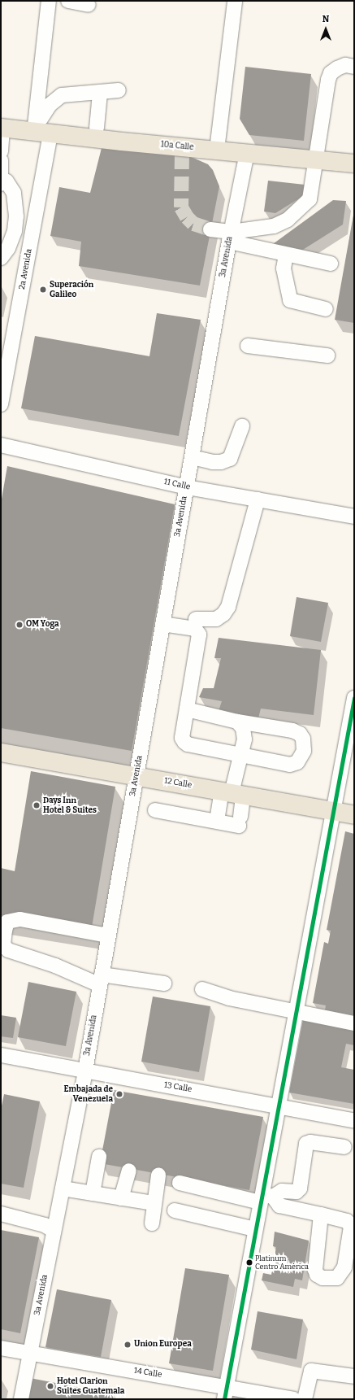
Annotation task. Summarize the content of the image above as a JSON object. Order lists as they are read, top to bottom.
{
  "streets": {
    "main road": ["10a Calle", "12 Calle"],
    "street": [
      "3a Avenida",
      "2a Avenida",
      "11 Calle",
      "13 Calle",
      "14 Calle"
    ]
  },
  "crossings": [
    ["10a Calle", "3a Avenida"],
    ["10a Calle", "2a Avenida"],
    ["3a Avenida", "11 Calle"],
    ["3a Avenida", "12 Calle"],
    ["3a Avenida", "13 Calle"],
    ["3a Avenida", "14 Calle"]
  ],
  "places": [
    "Superación Galileo",
    "OM Yoga",
    "Days Inn Hotel & Suites",
    "Embajada de Venezuela",
    "Platinum Centro Amėrica",
    "Union Europea",
    "Hotel Clarion Suites Guatemala"
  ],
  "north": "top"
}
